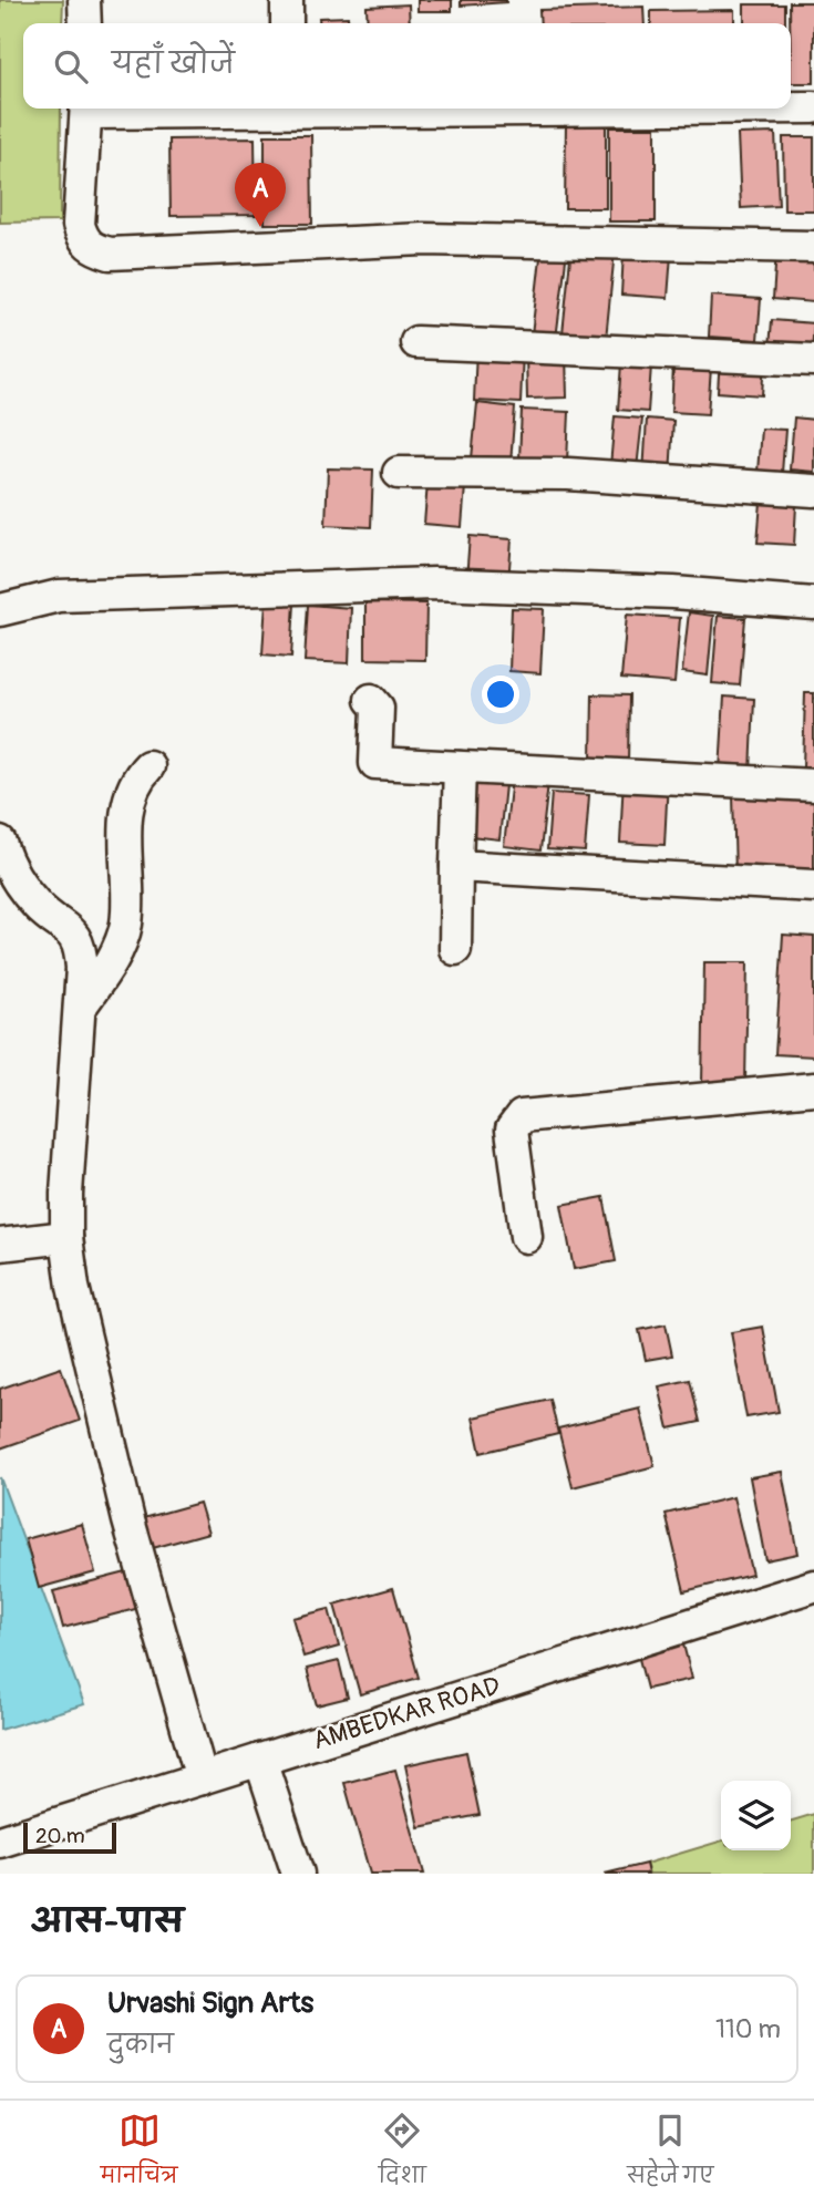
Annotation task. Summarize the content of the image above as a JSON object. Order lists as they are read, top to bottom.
{
  "streets": {
    "street": ["AMBEDKAR ROAD"]
  },
  "scale_bar": "20 m",
  "page": {
    "search": "यहाँ खोजें",
    "pins": "A",
    "scale": "20 m",
    "heading": "आस-पास",
    "list": [
      {
        "mark": "A",
        "name": "Urvashi Sign Arts",
        "note": "दुकान",
        "value": "110 m"
      }
    ],
    "nav": ["मानचित्र", "दिशा", "सहेजे गए"]
  }
}
